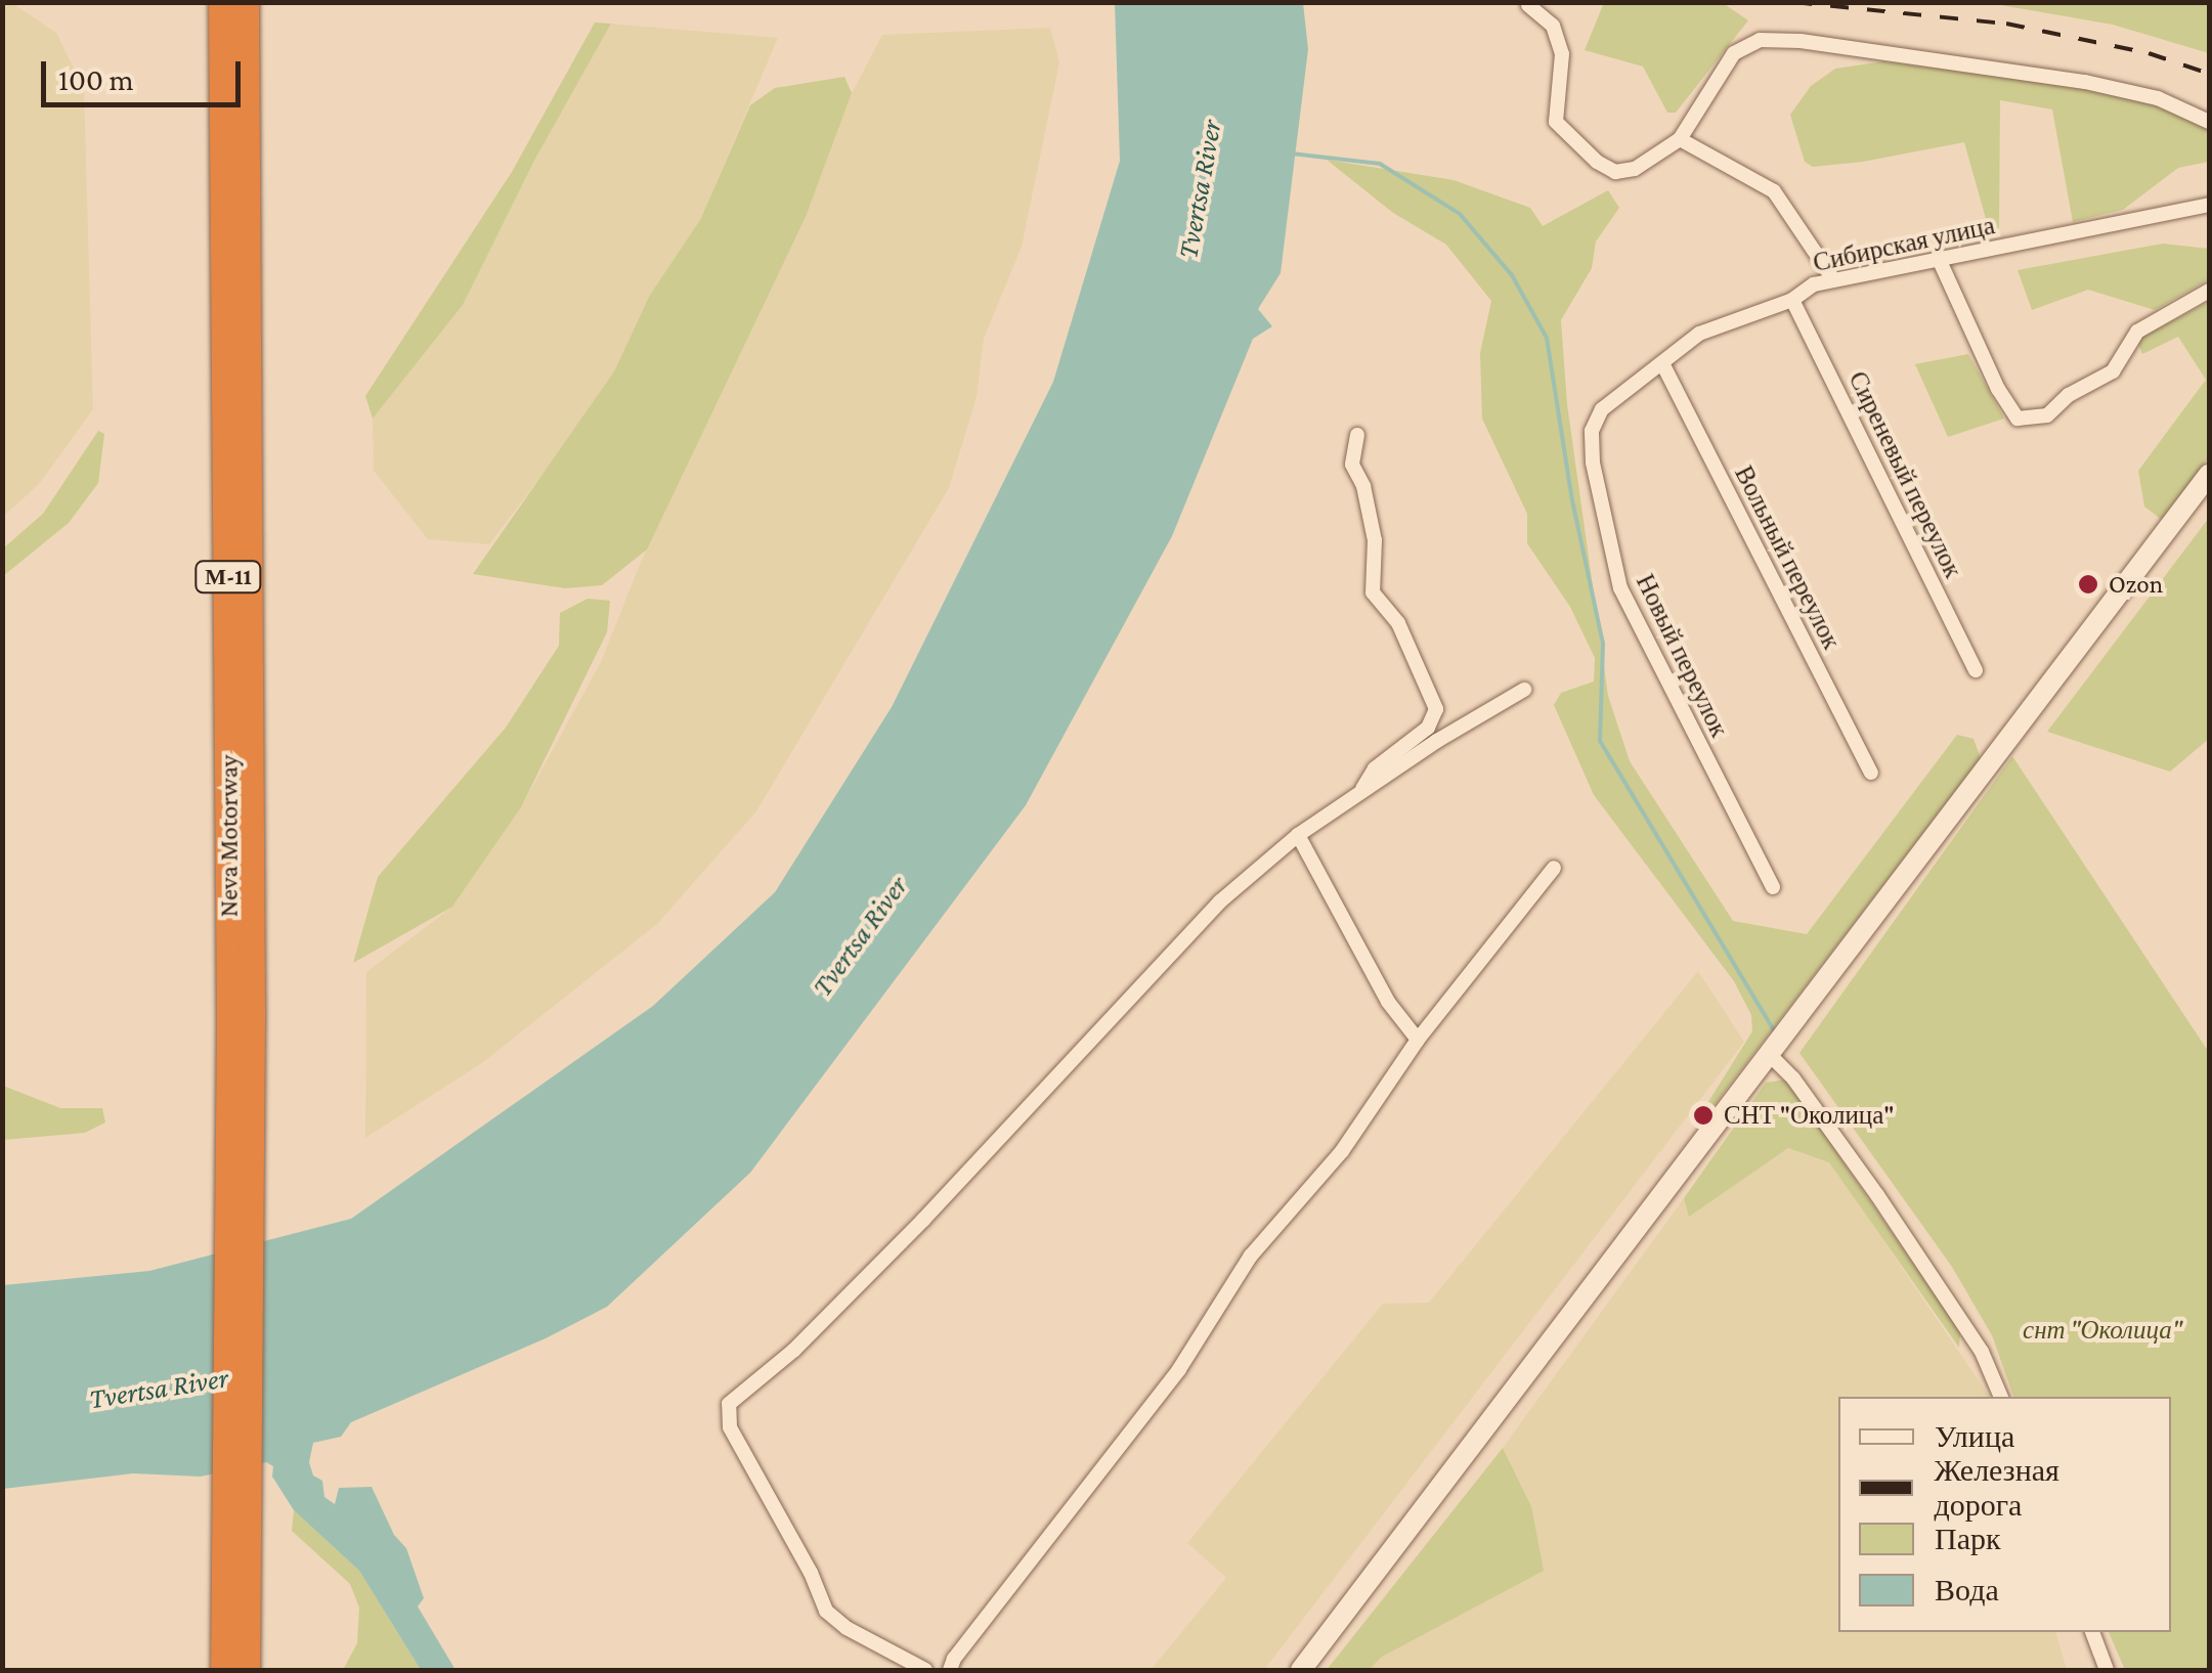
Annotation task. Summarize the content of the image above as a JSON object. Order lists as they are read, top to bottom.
{
  "streets": {
    "highway": ["М-11", "Neva Motorway"],
    "street": [
      "Сибирская улица",
      "Сиреневый переулок",
      "Вольный переулок",
      "Новый переулок"
    ]
  },
  "crossings": [
    ["Сибирская улица", "Сиреневый переулок"],
    ["Сибирская улица", "Вольный переулок"],
    ["Сибирская улица", "Новый переулок"]
  ],
  "water": ["Tvertsa River"],
  "parks": ["снт \"Околица\""],
  "places": ["Ozon", "СНТ \"Околица\""],
  "legend": [
    "Улица",
    "Железная дорога",
    "Парк",
    "Вода"
  ],
  "scale_bar": "100 m"
}
